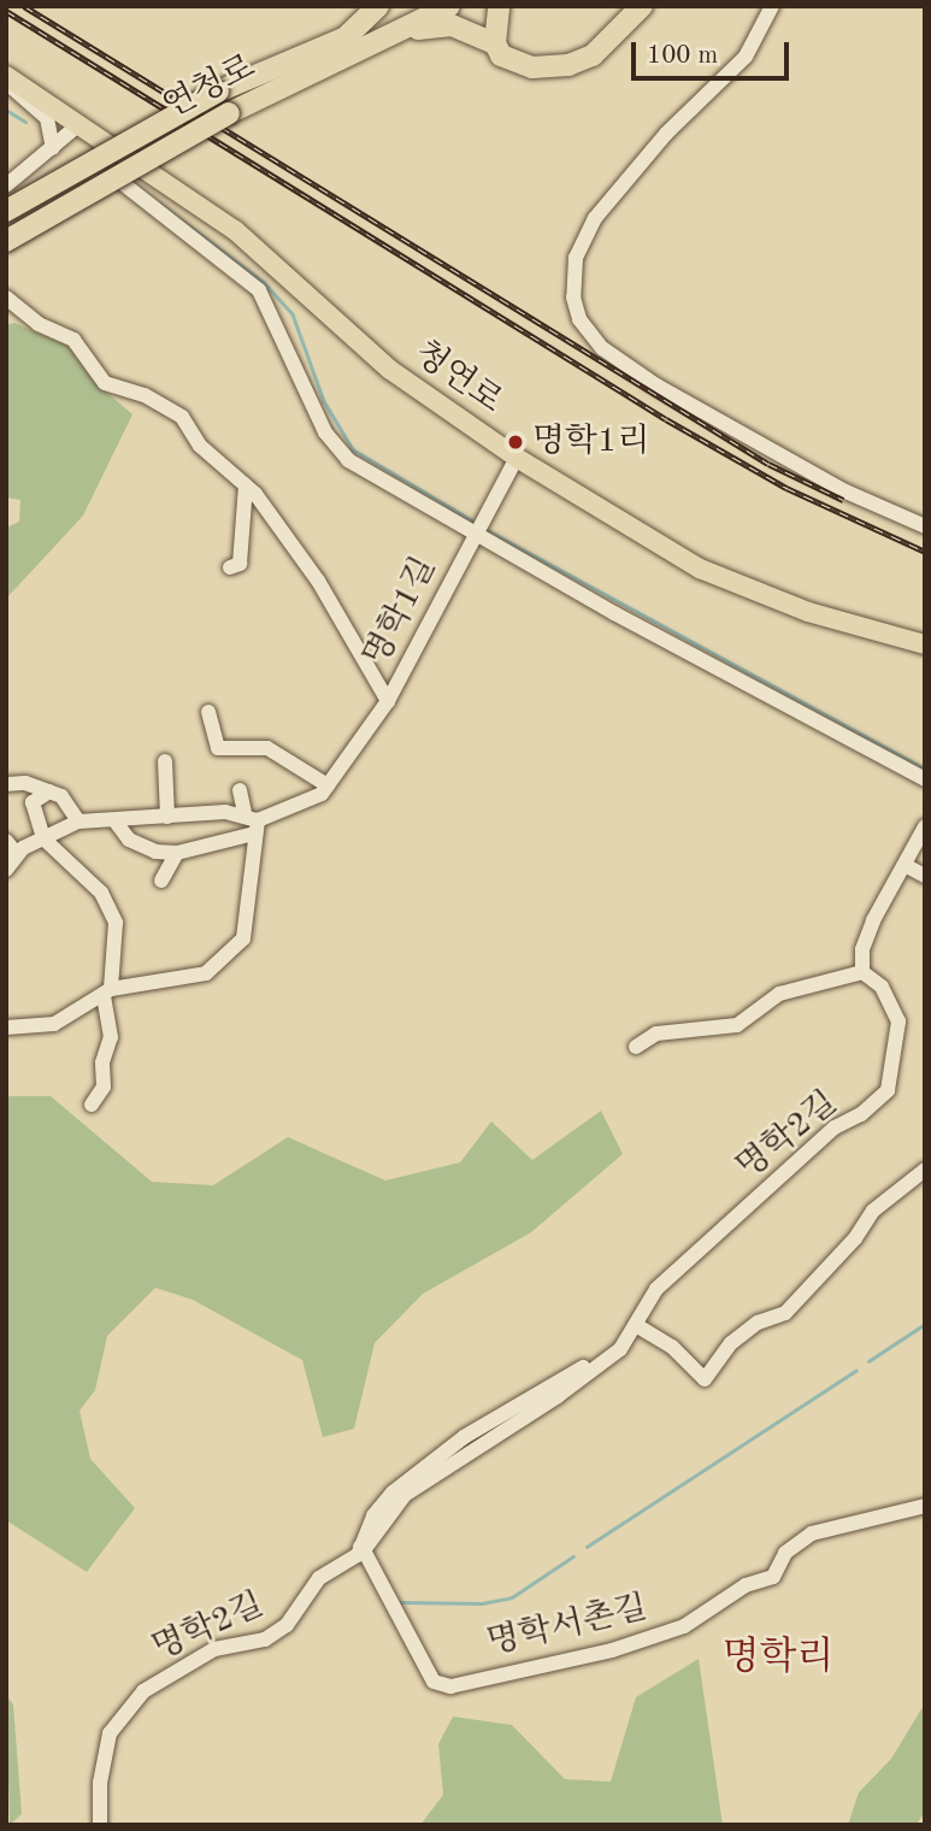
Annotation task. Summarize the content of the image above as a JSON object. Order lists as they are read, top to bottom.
{
  "streets": {
    "highway": ["연청로"],
    "main road": ["청연로"],
    "street": ["명학1길", "명학2길", "명학서촌길"]
  },
  "crossings": [
    ["청연로", "명학1길"],
    ["명학2길", "명학서촌길"]
  ],
  "districts": ["명학리"],
  "places": ["명학1리"],
  "scale_bar": "100 m"
}
